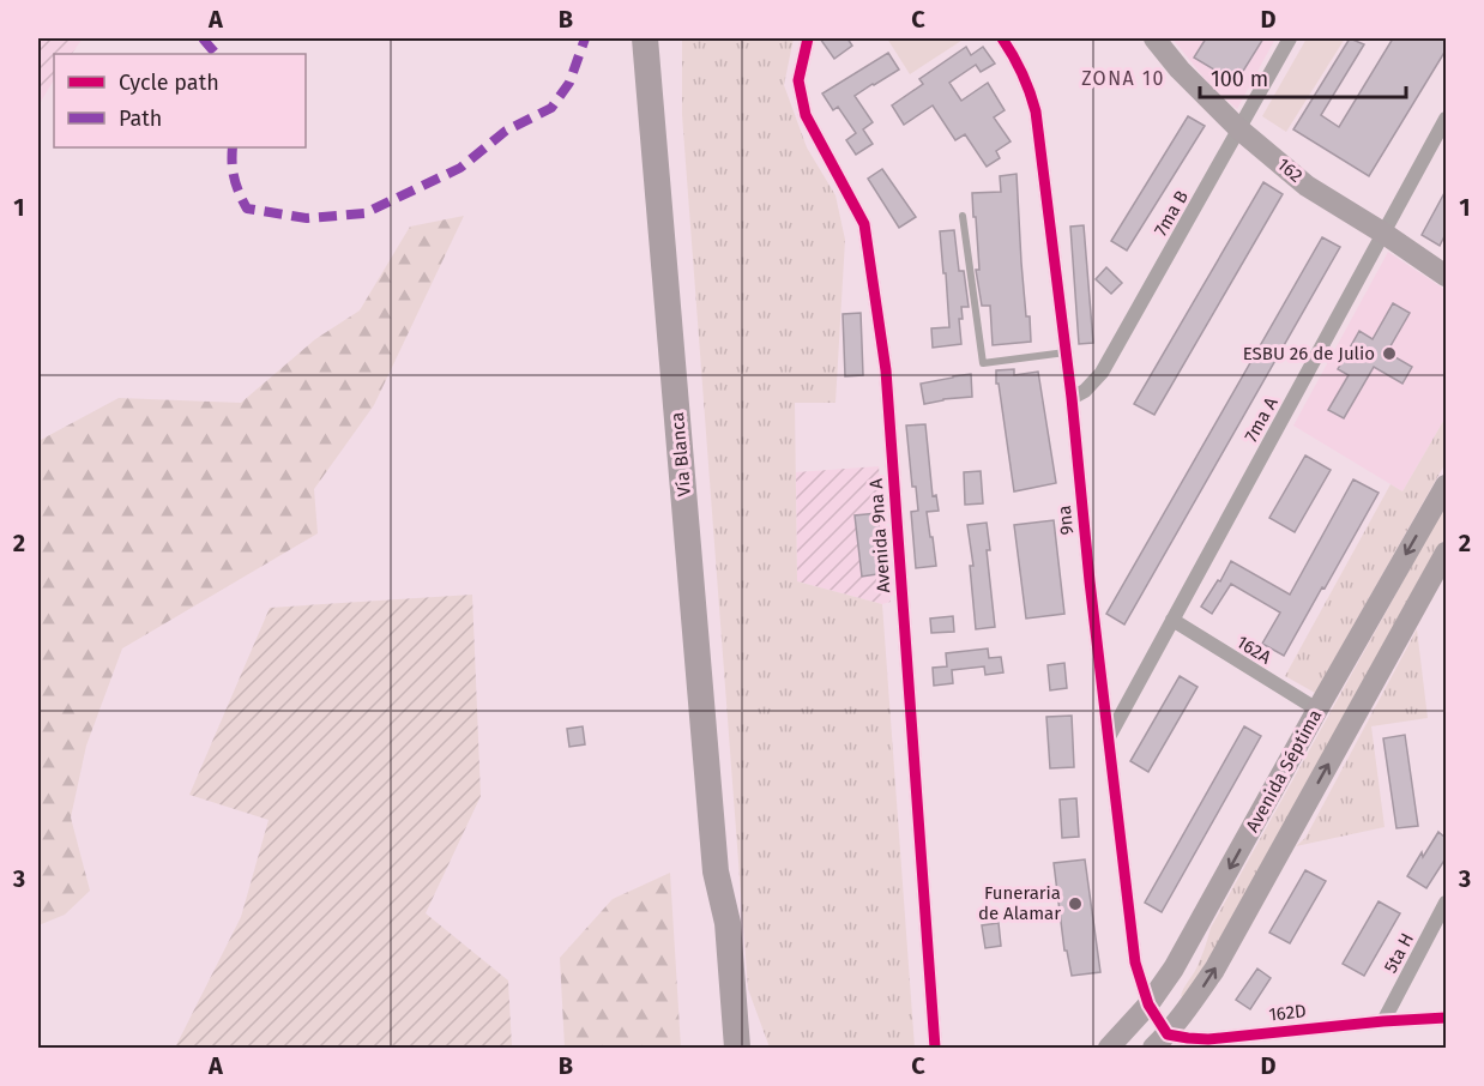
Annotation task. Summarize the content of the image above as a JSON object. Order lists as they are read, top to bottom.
{
  "streets": {
    "highway": ["Vía Blanca"],
    "main road": ["162", "Avenida Séptima"],
    "street": [
      "7ma B",
      "7ma A",
      "9na",
      "Avenida 9na A",
      "162A",
      "5ta H",
      "162D"
    ]
  },
  "crossings": [
    ["162", "7ma B"],
    ["162", "7ma A"],
    ["7ma B", "9na"],
    ["7ma A", "9na"],
    ["7ma A", "162A"],
    ["9na", "Avenida Séptima"],
    ["162A", "Avenida Séptima"],
    ["Avenida Séptima", "162D"],
    ["5ta H", "162D"]
  ],
  "districts": ["ZONA 10"],
  "places": ["ESBU 26 de Julio", "Funeraria de Alamar"],
  "legend": ["Cycle path", "Path"],
  "scale_bar": "100 m",
  "grid": {
    "columns": [
      "A",
      "B",
      "C",
      "D"
    ],
    "rows": ["1", "2", "3"]
  }
}
